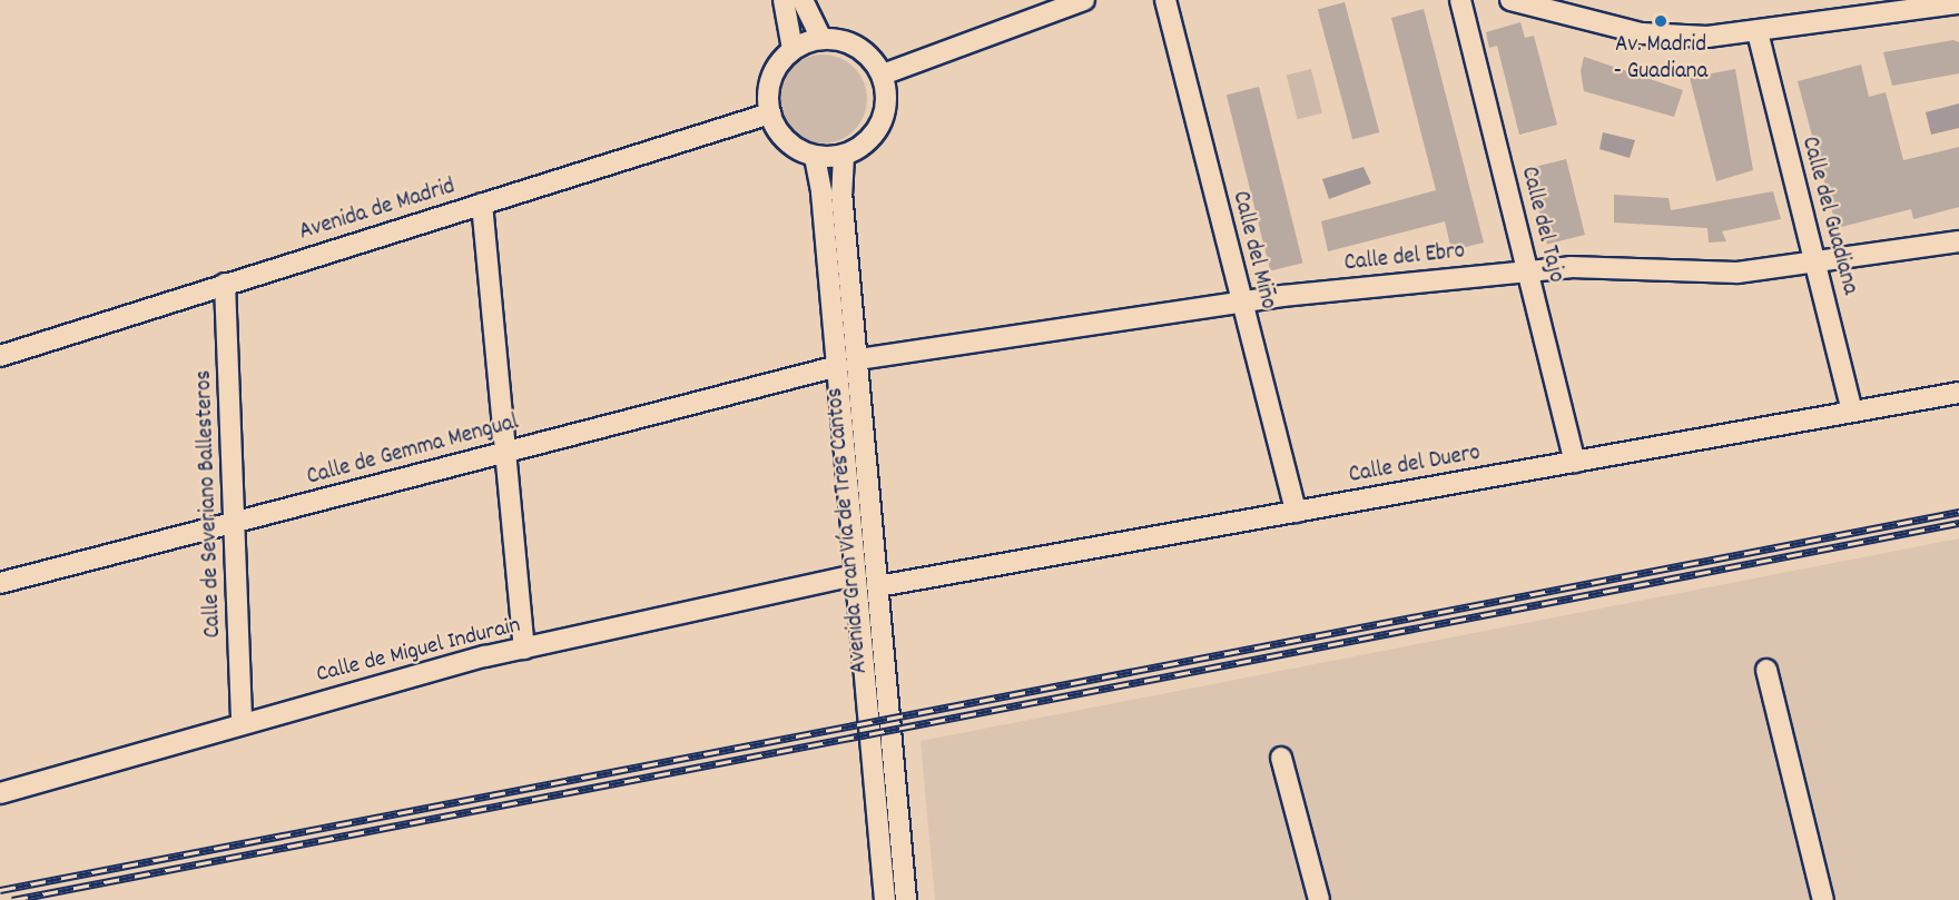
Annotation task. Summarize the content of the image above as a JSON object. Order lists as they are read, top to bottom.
{
  "streets": {
    "street": [
      "Avenida de Madrid",
      "Calle del Guadiana",
      "Calle del Tajo",
      "Calle del Miño",
      "Calle del Ebro",
      "Calle de Gemma Mengual",
      "Calle del Duero",
      "Calle de Severiano Ballesteros",
      "Avenida Gran Vía de Tres Cantos",
      "Calle de Miguel Indurain"
    ]
  },
  "crossings": [
    ["Avenida de Madrid", "Calle de Severiano Ballesteros"],
    ["Avenida de Madrid", "Avenida Gran Vía de Tres Cantos"],
    ["Calle del Guadiana", "Calle del Ebro"],
    ["Calle del Guadiana", "Calle del Duero"],
    ["Calle del Tajo", "Calle del Ebro"],
    ["Calle del Tajo", "Calle del Duero"],
    ["Calle del Miño", "Calle del Ebro"],
    ["Calle del Miño", "Calle del Duero"],
    ["Calle del Ebro", "Avenida Gran Vía de Tres Cantos"],
    ["Calle de Gemma Mengual", "Calle de Severiano Ballesteros"],
    ["Calle de Gemma Mengual", "Avenida Gran Vía de Tres Cantos"],
    ["Calle del Duero", "Avenida Gran Vía de Tres Cantos"],
    ["Calle de Severiano Ballesteros", "Calle de Miguel Indurain"],
    ["Avenida Gran Vía de Tres Cantos", "Calle de Miguel Indurain"]
  ],
  "places": ["Av. Madrid - Guadiana"]
}
